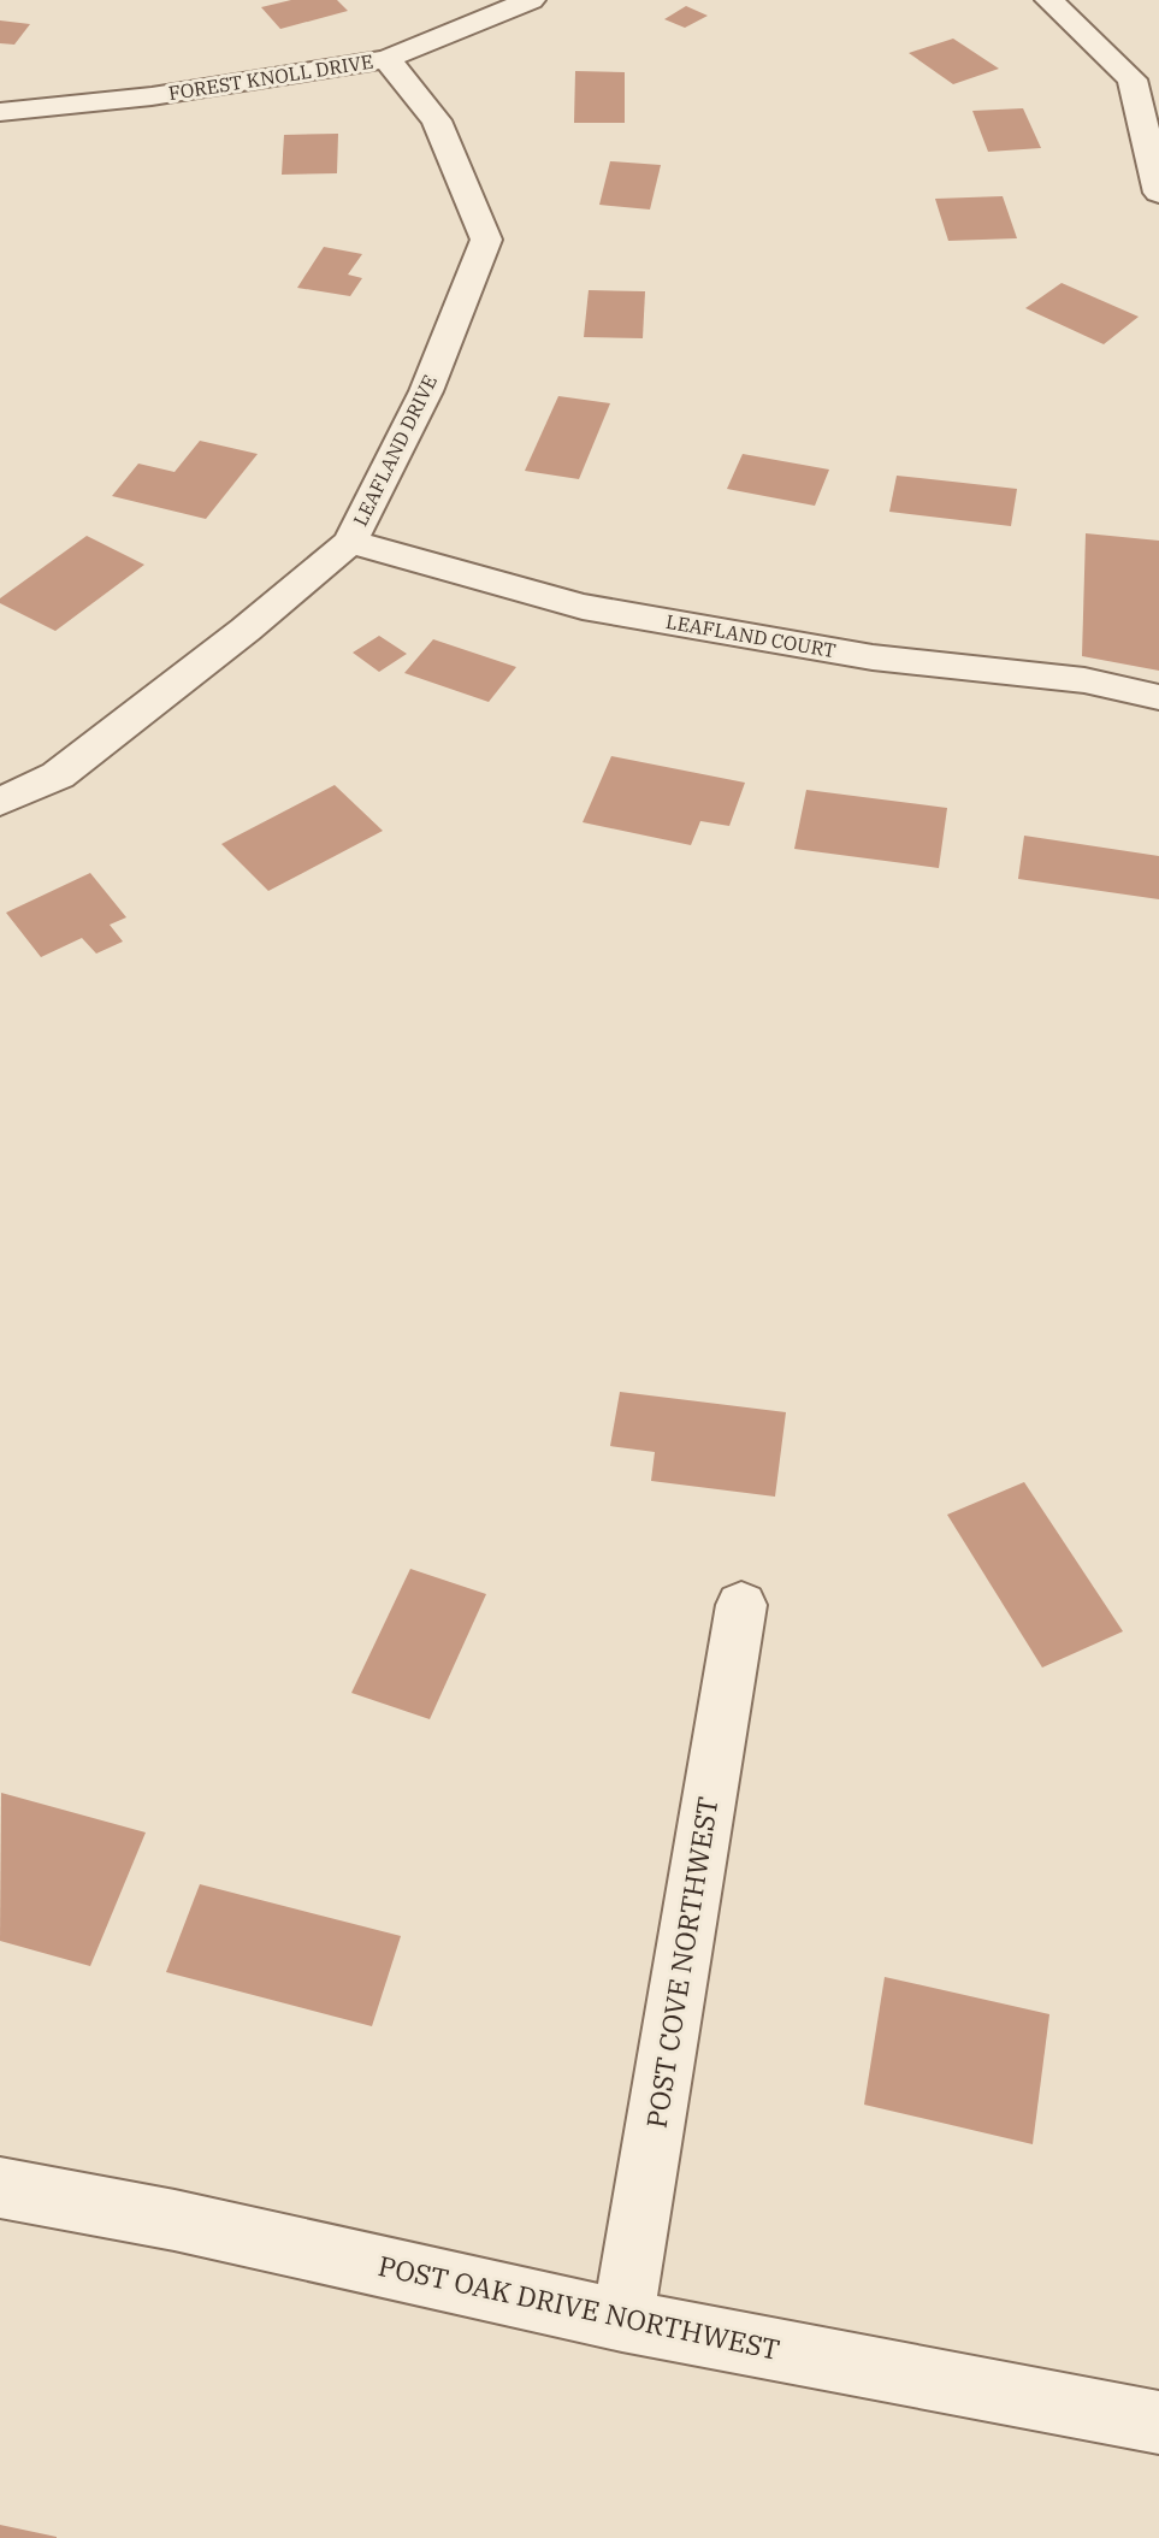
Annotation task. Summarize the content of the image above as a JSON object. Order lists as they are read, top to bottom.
{
  "streets": {
    "street": [
      "FOREST KNOLL DRIVE",
      "LEAFLAND DRIVE",
      "LEAFLAND COURT",
      "POST COVE NORTHWEST",
      "POST OAK DRIVE NORTHWEST"
    ]
  },
  "crossings": [
    ["FOREST KNOLL DRIVE", "LEAFLAND DRIVE"],
    ["LEAFLAND DRIVE", "LEAFLAND COURT"],
    ["POST COVE NORTHWEST", "POST OAK DRIVE NORTHWEST"]
  ]
}
